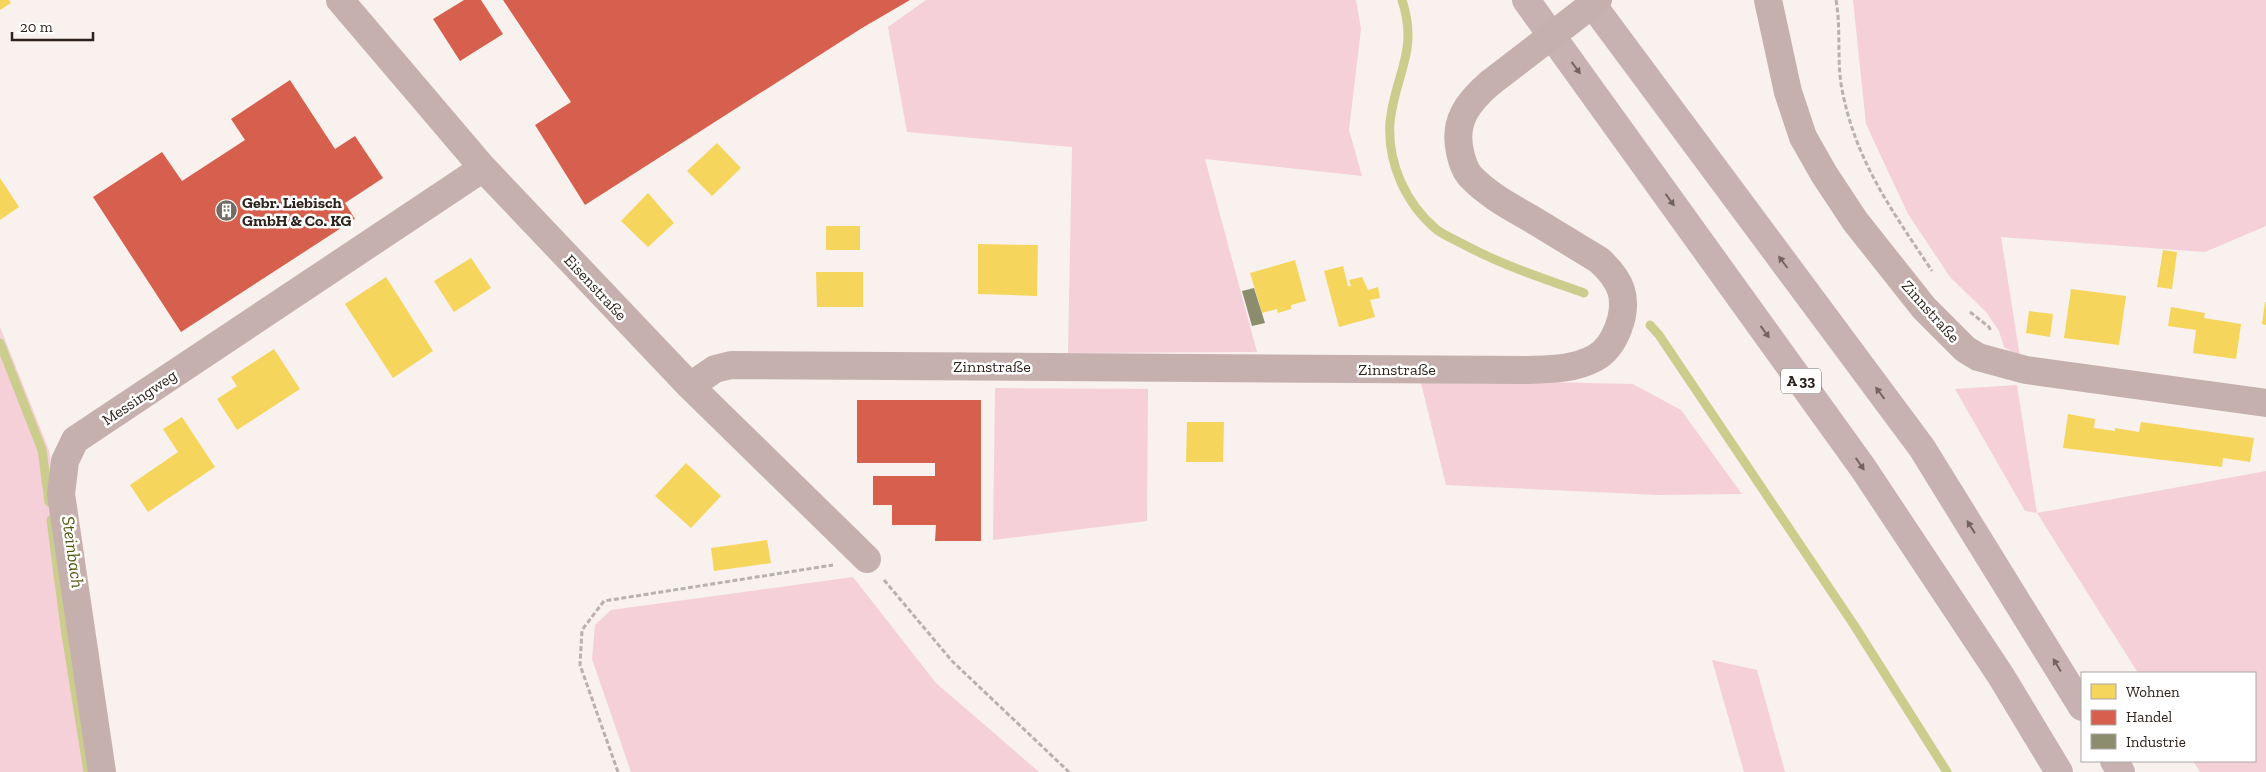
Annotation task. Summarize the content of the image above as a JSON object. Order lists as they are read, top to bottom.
{
  "streets": {
    "highway": ["A 33"],
    "street": ["Eisenstraße", "Zinnstraße", "Messingweg"]
  },
  "crossings": [
    ["Eisenstraße", "Zinnstraße"],
    ["Eisenstraße", "Messingweg"]
  ],
  "water": ["Steinbach"],
  "places": {
    "building": ["Gebr. Liebisch GmbH & Co. KG"]
  },
  "legend": ["Wohnen", "Handel", "Industrie"],
  "scale_bar": "20 m"
}
